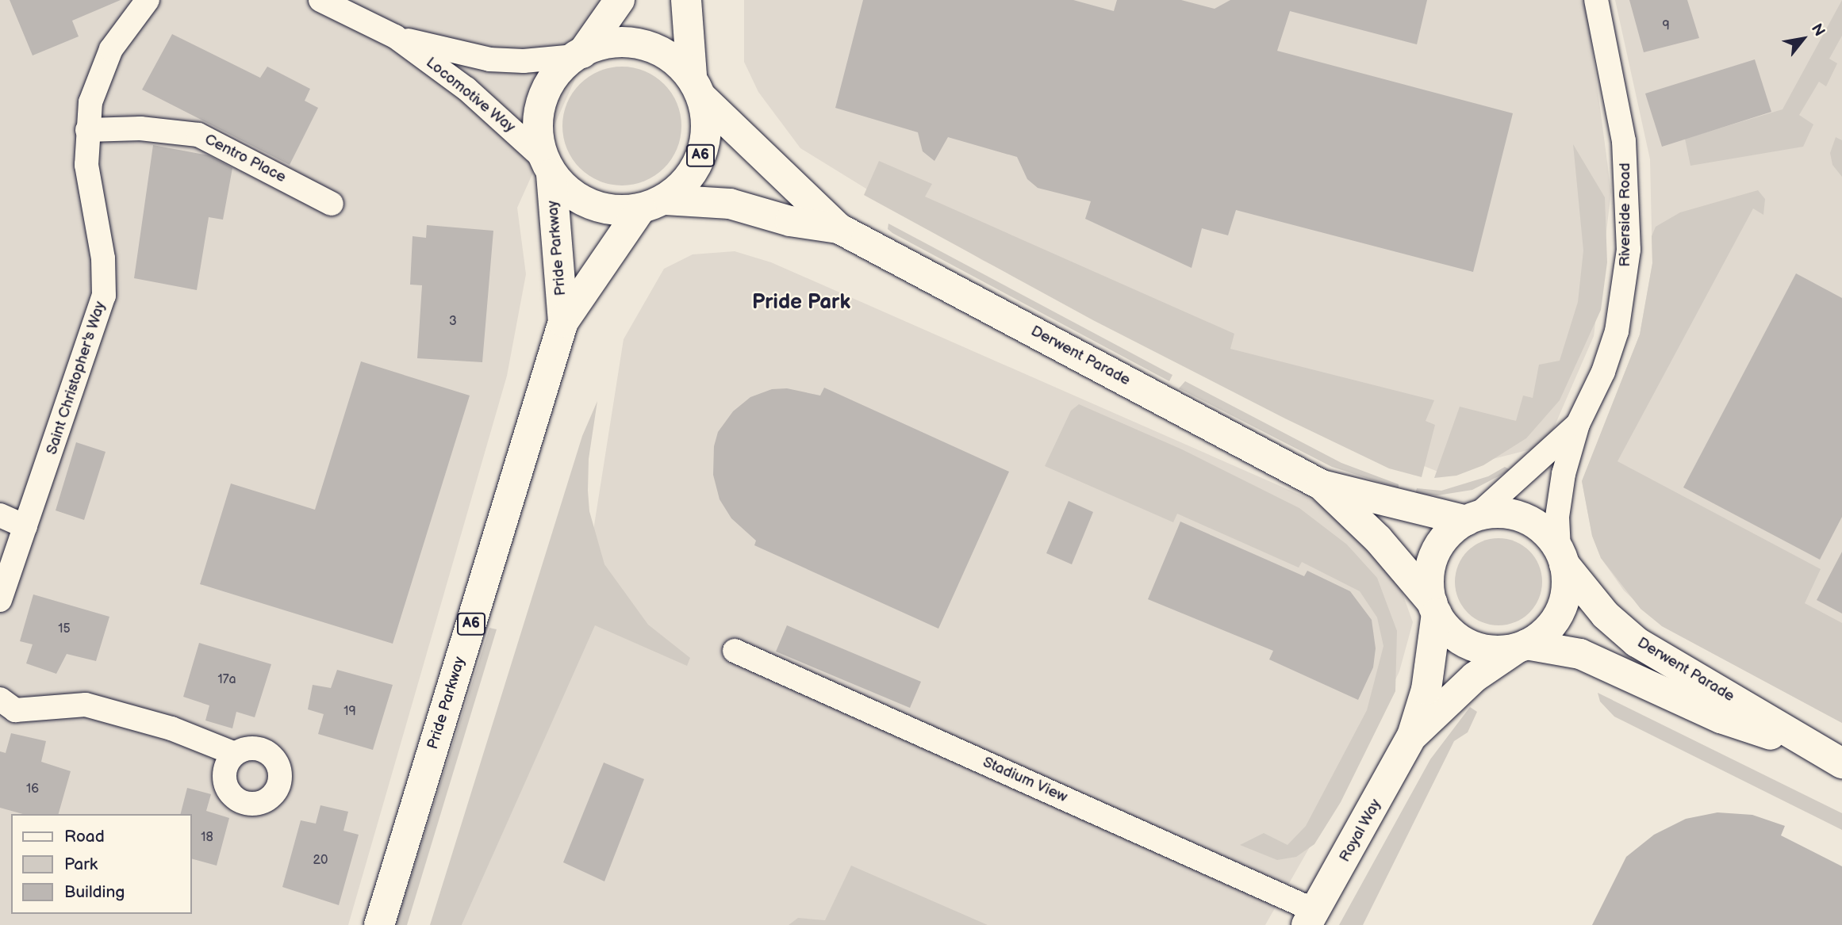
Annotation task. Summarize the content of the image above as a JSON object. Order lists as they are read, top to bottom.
{
  "streets": {
    "street": [
      "Locomotive Way",
      "A6",
      "Centro Place",
      "Riverside Road",
      "Pride Parkway",
      "Derwent Parade",
      "Saint Christopher's Way",
      "Stadium View",
      "Royal Way"
    ]
  },
  "crossings": [
    ["Locomotive Way", "A6"],
    ["Locomotive Way", "Pride Parkway"],
    ["Locomotive Way", "Derwent Parade"],
    ["A6", "Pride Parkway"],
    ["A6", "Derwent Parade"],
    ["Centro Place", "Saint Christopher's Way"],
    ["Riverside Road", "Derwent Parade"],
    ["Riverside Road", "Royal Way"],
    ["Pride Parkway", "Derwent Parade"],
    ["Derwent Parade", "Royal Way"],
    ["Stadium View", "Royal Way"]
  ],
  "districts": ["Pride Park"],
  "house_numbers": [
    "9",
    "3",
    "15",
    "17a",
    "19",
    "16",
    "18",
    "20"
  ],
  "legend": ["Road", "Park", "Building"],
  "north": "top right"
}
